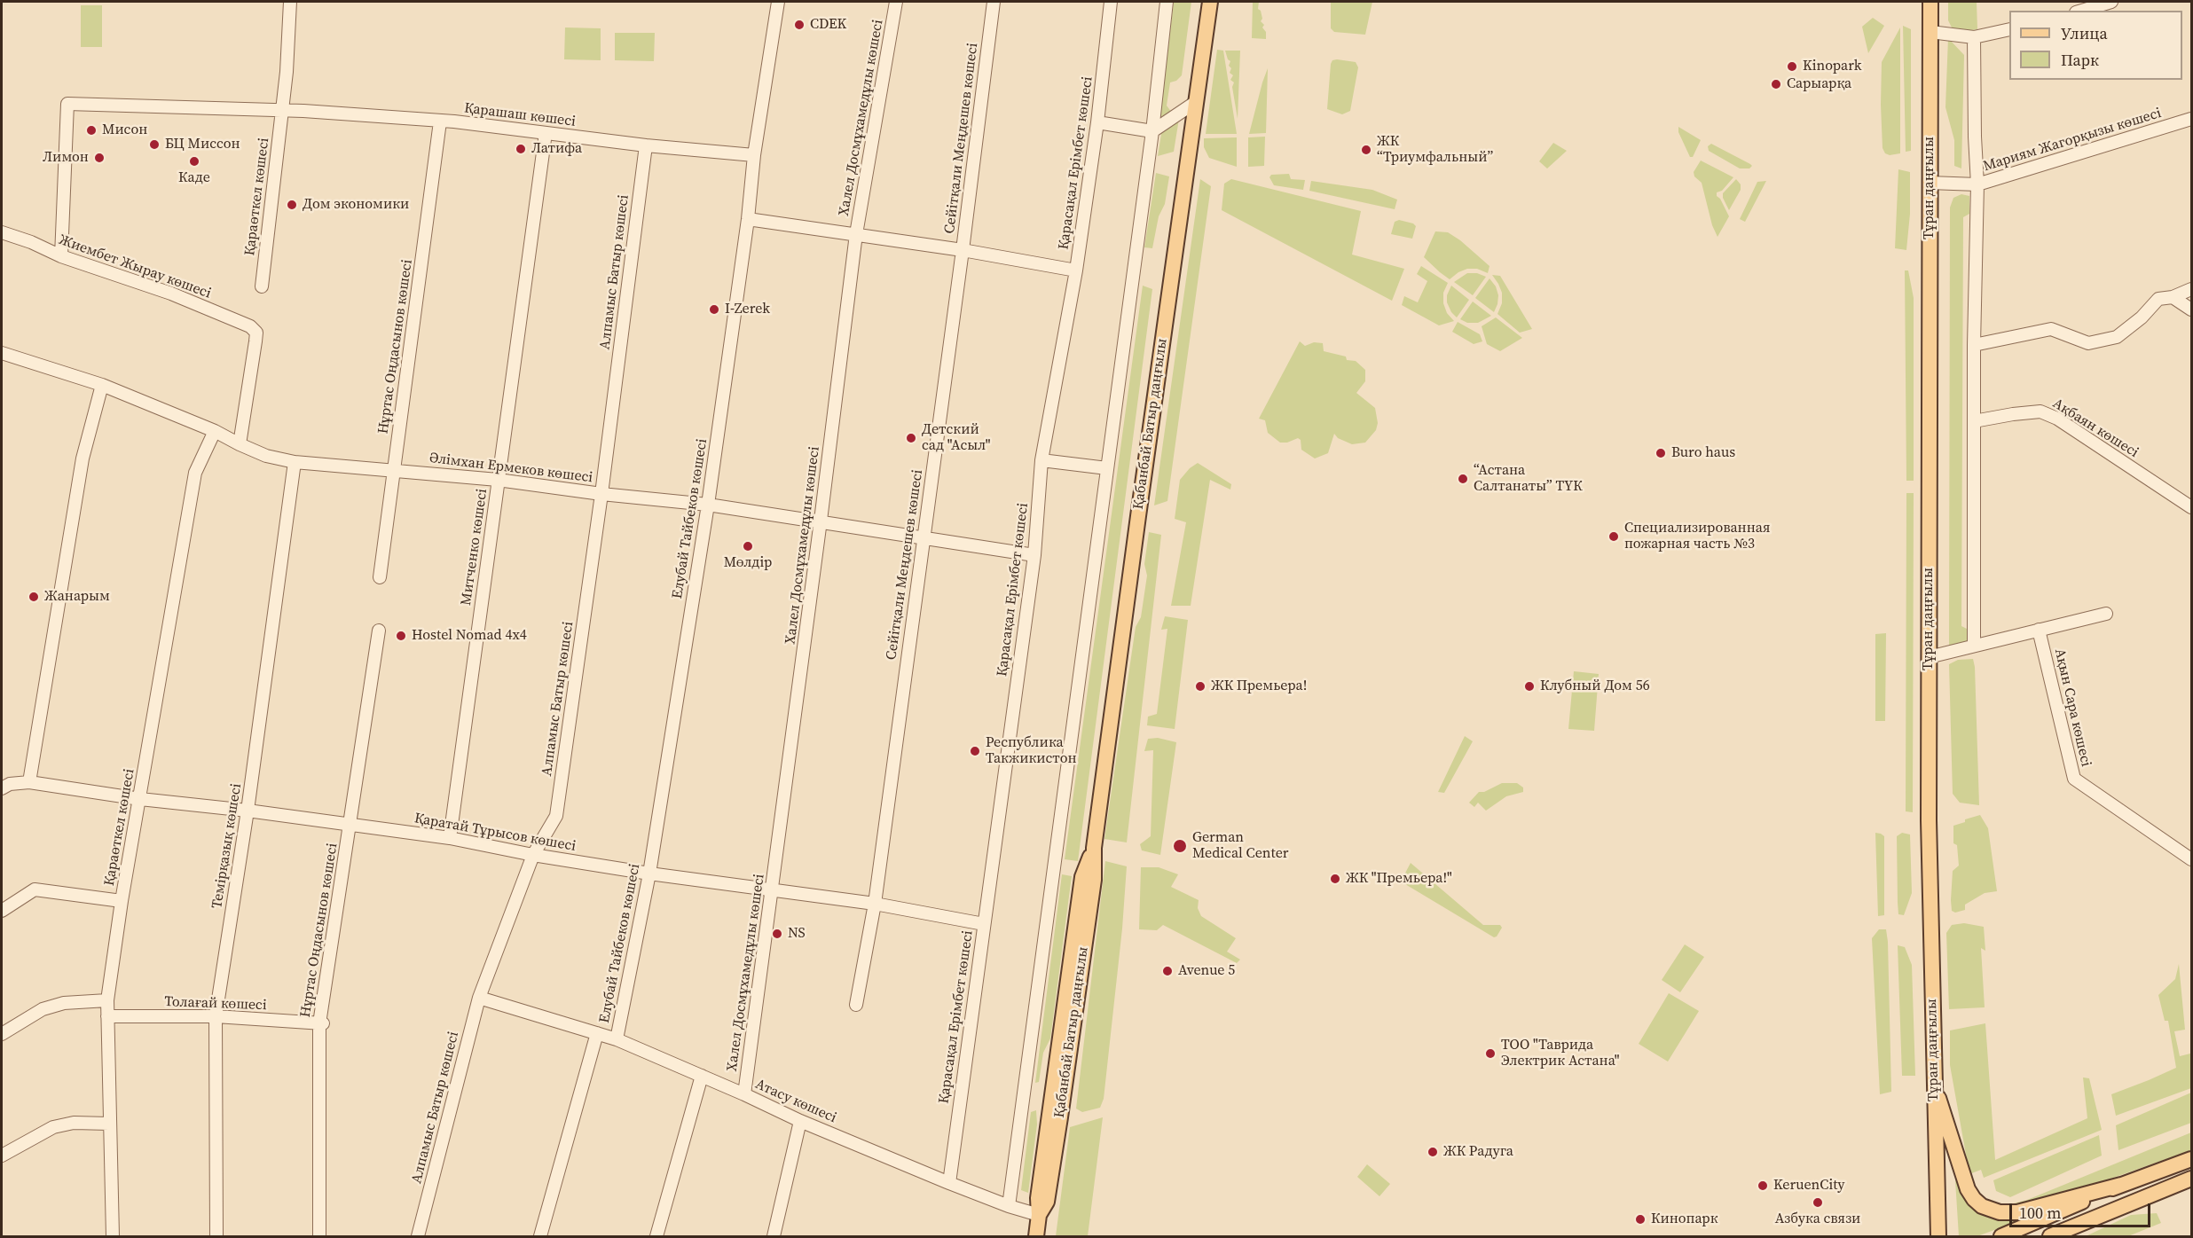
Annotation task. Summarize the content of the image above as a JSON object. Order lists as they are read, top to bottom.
{
  "streets": {
    "main road": ["Тұран даңғылы", "Қабанбай Батыр даңғылы"],
    "street": [
      "Қарашаш көшесі",
      "Халел Досмұхамедұлы көшесі",
      "Сейітқали Меңдешев көшесі",
      "Мариям Жагорқызы көшесі",
      "Қарасақал Ерімбет көшесі",
      "Қараөткел көшесі",
      "Жиембет Жырау көшесі",
      "Алпамыс Батыр көшесі",
      "Нұртас Оңдасынов көшесі",
      "Ақбаян көшесі",
      "Әлімхан Ермеков көшесі",
      "Елубай Тайбеков көшесі",
      "Митченко көшесі",
      "Ақын Сара көшесі",
      "Қаратай Тұрысов көшесі",
      "Темірқазық көшесі",
      "Толағай көшесі",
      "Атасу көшесі"
    ]
  },
  "crossings": [
    ["Қарашаш көшесі", "Қараөткел көшесі"],
    ["Қарашаш көшесі", "Жиембет Жырау көшесі"],
    ["Қарашаш көшесі", "Алпамыс Батыр көшесі"],
    ["Қарашаш көшесі", "Нұртас Оңдасынов көшесі"],
    ["Қарашаш көшесі", "Елубай Тайбеков көшесі"],
    ["Қарашаш көшесі", "Митченко көшесі"],
    ["Халел Досмұхамедұлы көшесі", "Әлімхан Ермеков көшесі"],
    ["Халел Досмұхамедұлы көшесі", "Қаратай Тұрысов көшесі"],
    ["Халел Досмұхамедұлы көшесі", "Атасу көшесі"],
    ["Сейітқали Меңдешев көшесі", "Әлімхан Ермеков көшесі"],
    ["Сейітқали Меңдешев көшесі", "Қаратай Тұрысов көшесі"],
    ["Мариям Жагорқызы көшесі", "Тұран даңғылы"],
    ["Қарасақал Ерімбет көшесі", "Әлімхан Ермеков көшесі"],
    ["Қарасақал Ерімбет көшесі", "Қаратай Тұрысов көшесі"],
    ["Қарасақал Ерімбет көшесі", "Атасу көшесі"],
    ["Қараөткел көшесі", "Әлімхан Ермеков көшесі"],
    ["Қараөткел көшесі", "Қаратай Тұрысов көшесі"],
    ["Қараөткел көшесі", "Толағай көшесі"],
    ["Жиембет Жырау көшесі", "Әлімхан Ермеков көшесі"],
    ["Алпамыс Батыр көшесі", "Әлімхан Ермеков көшесі"],
    ["Алпамыс Батыр көшесі", "Қаратай Тұрысов көшесі"],
    ["Алпамыс Батыр көшесі", "Атасу көшесі"],
    ["Нұртас Оңдасынов көшесі", "Әлімхан Ермеков көшесі"],
    ["Нұртас Оңдасынов көшесі", "Қаратай Тұрысов көшесі"],
    ["Нұртас Оңдасынов көшесі", "Толағай көшесі"],
    ["Қабанбай Батыр даңғылы", "Атасу көшесі"],
    ["Әлімхан Ермеков көшесі", "Елубай Тайбеков көшесі"],
    ["Әлімхан Ермеков көшесі", "Митченко көшесі"],
    ["Әлімхан Ермеков көшесі", "Темірқазық көшесі"],
    ["Елубай Тайбеков көшесі", "Қаратай Тұрысов көшесі"],
    ["Елубай Тайбеков көшесі", "Атасу көшесі"],
    ["Митченко көшесі", "Қаратай Тұрысов көшесі"],
    ["Қаратай Тұрысов көшесі", "Темірқазық көшесі"],
    ["Темірқазық көшесі", "Толағай көшесі"]
  ],
  "places": [
    "CDEK",
    "Kinopark",
    "Сарыарқа",
    "Мисон",
    "БЦ Миссон",
    "Латифа",
    "ЖК “Триумфальный”",
    "Лимон",
    "Каде",
    "Дом экономики",
    "I-Zerek",
    "Детский сад \"Асыл\"",
    "Buro haus",
    "“Астана Салтанаты” ТҮК",
    "Специализированная пожарная часть №3",
    "Мөлдір",
    "Жанарым",
    "Hostel Nomad 4x4",
    "ЖК Премьера!",
    "Клубный Дом 56",
    "Республика Такжикистон",
    "German Medical Center",
    "ЖК \"Премьера!\"",
    "NS",
    "Avenue 5",
    "ТОО \"Таврида Электрик Астана\"",
    "ЖК Радуга",
    "KeruenCity",
    "Азбука связи",
    "Кинопарк"
  ],
  "legend": ["Улица", "Парк"],
  "scale_bar": "100 m"
}
